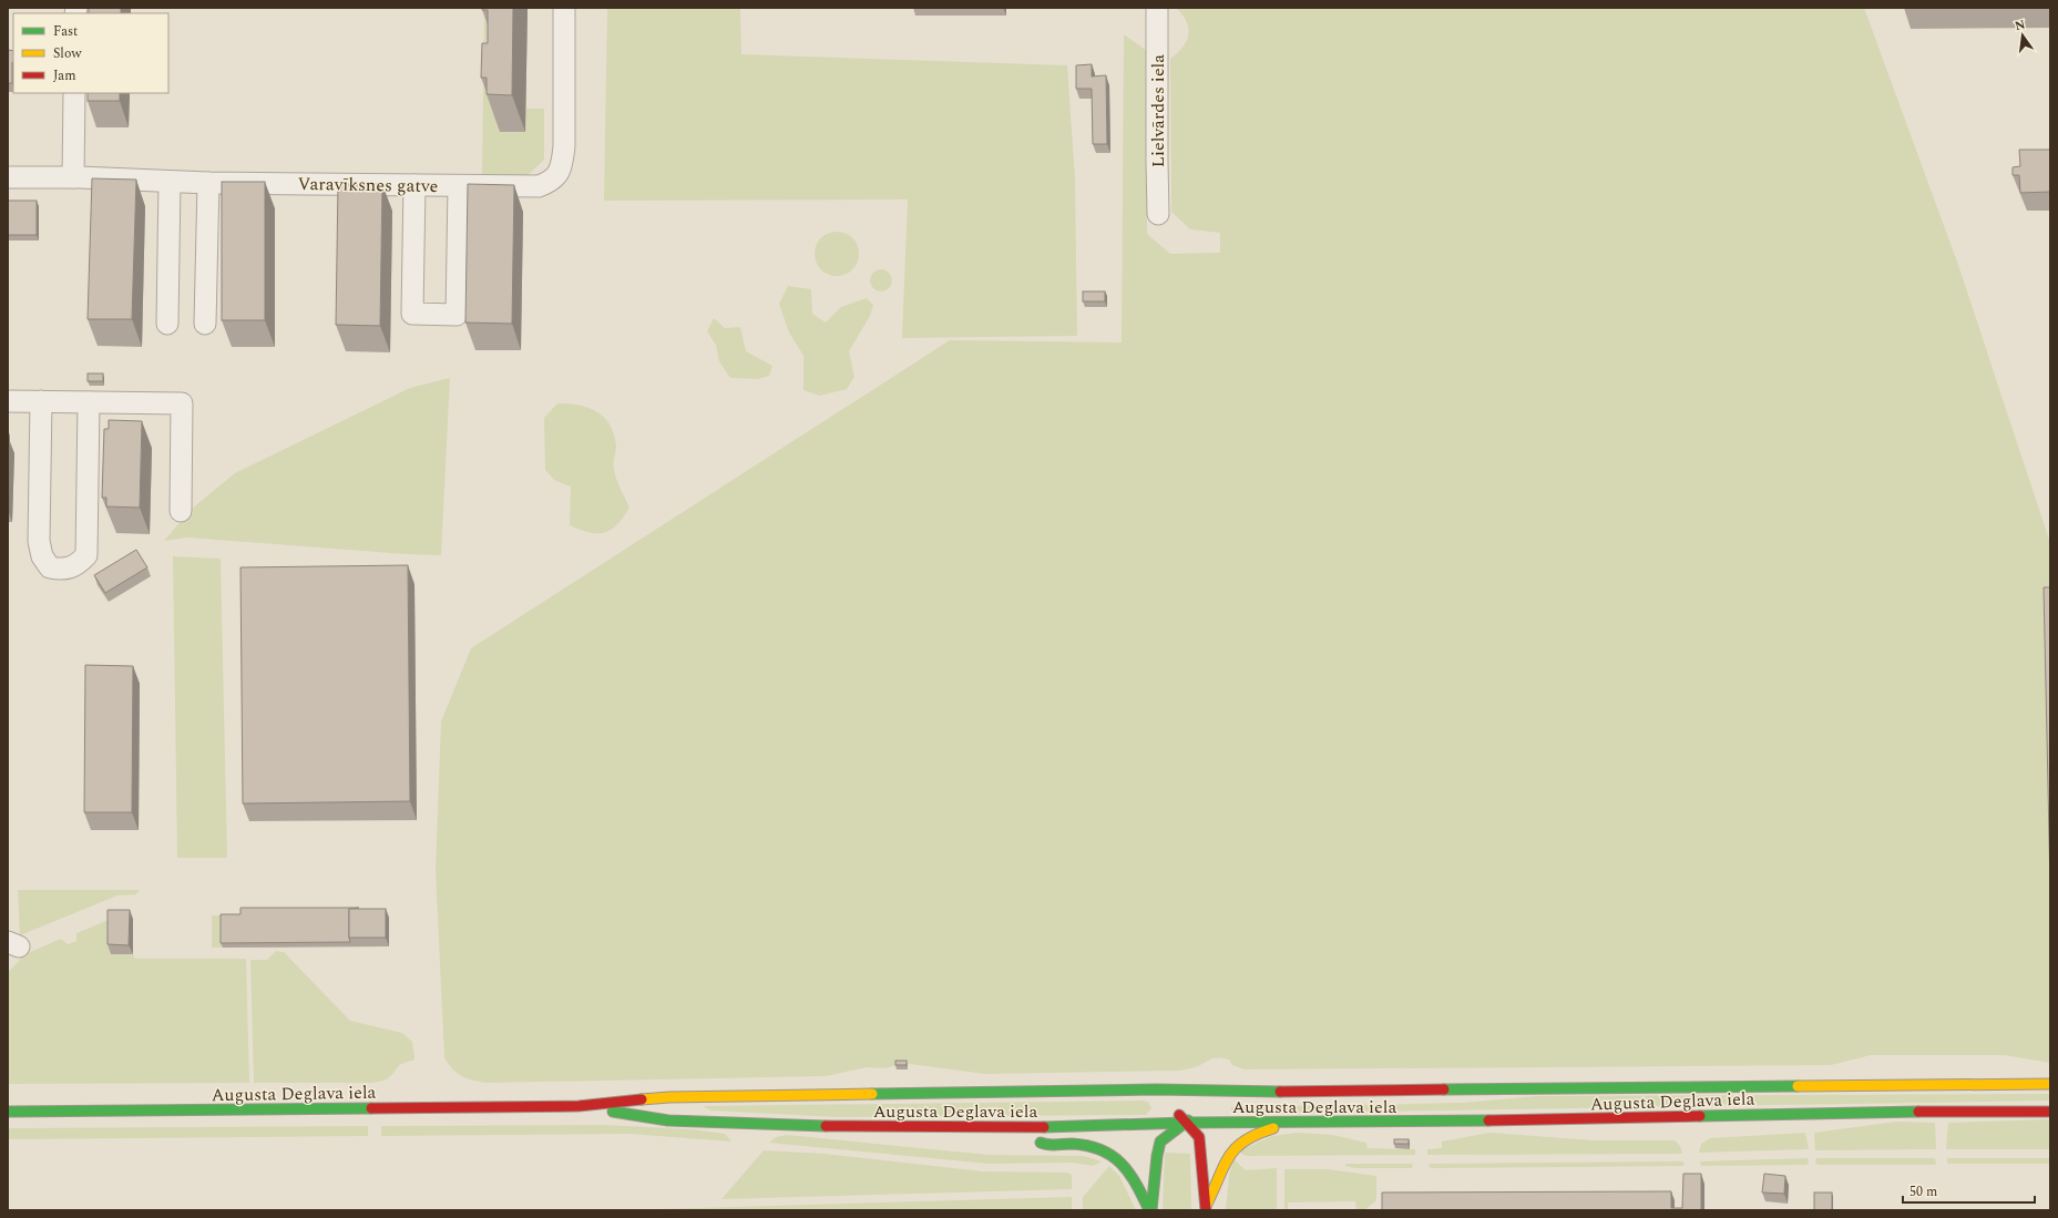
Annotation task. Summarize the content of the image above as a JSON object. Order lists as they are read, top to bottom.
{
  "streets": {
    "main road": ["Augusta Deglava iela"],
    "street": ["Lielvārdes iela", "Varavīksnes gatve"]
  },
  "legend": ["Fast", "Slow", "Jam"],
  "scale_bar": "50 m",
  "north": "top"
}
